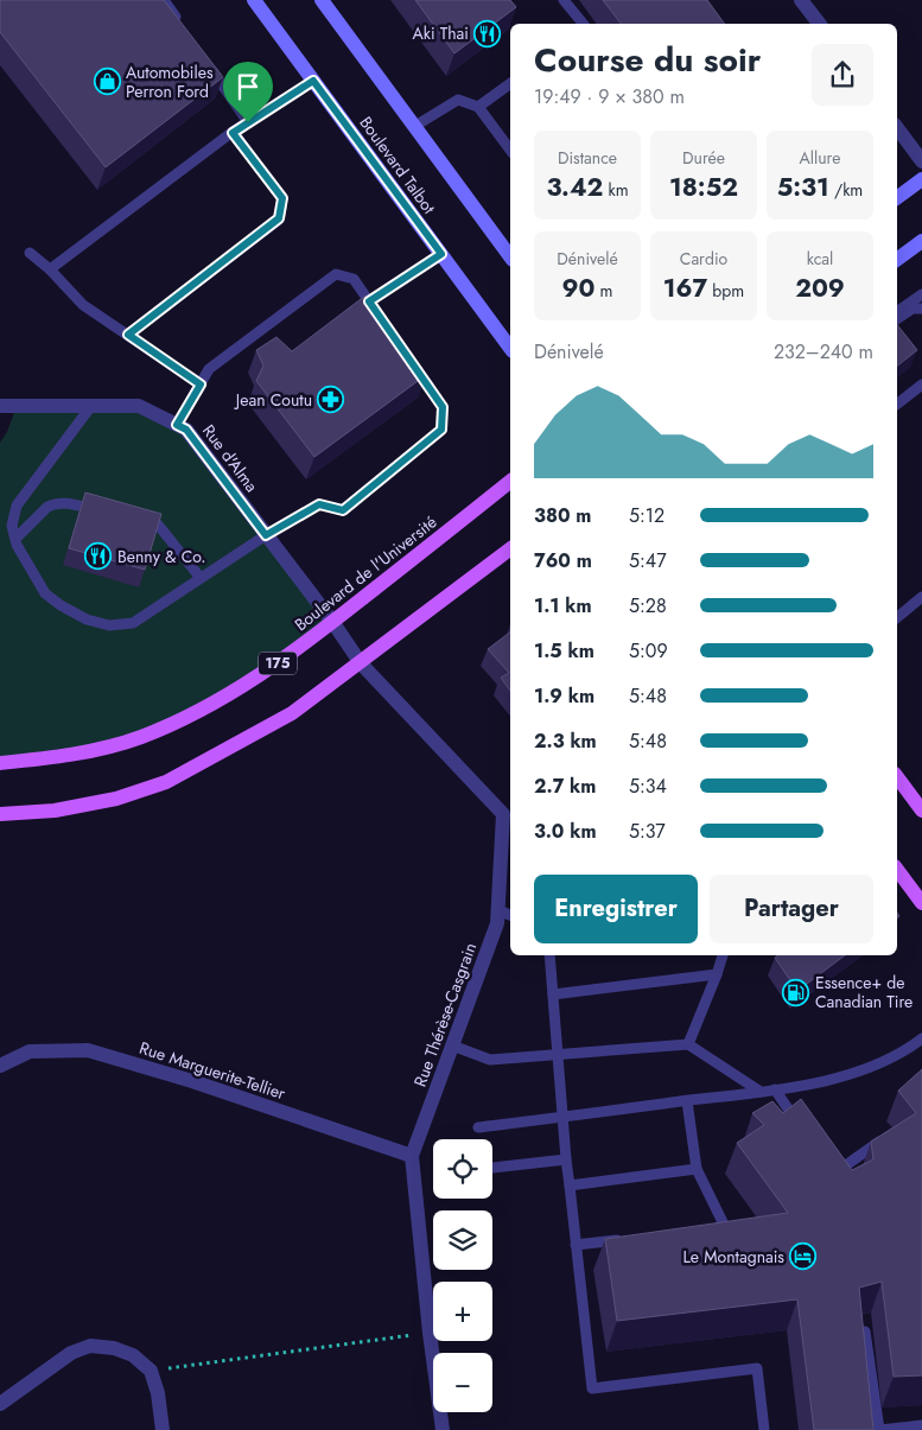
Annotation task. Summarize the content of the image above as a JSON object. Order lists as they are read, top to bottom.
{
  "streets": {
    "main road": ["Boulevard Talbot", "Boulevard de l'Université", "175"],
    "street": ["Rue d'Alma", "Rue Thérèse-Casgrain", "Rue Marguerite-Tellier"]
  },
  "crossings": [
    ["Rue d'Alma", "Boulevard de l'Université"],
    ["Rue Thérèse-Casgrain", "Rue Marguerite-Tellier"]
  ],
  "places": {
    "restaurant": ["Aki Thai", "Benny & Co."],
    "shop": ["Automobiles Perron Ford"],
    "pharmacy": ["Jean Coutu"],
    "fuel station": ["Essence+ de Canadian Tire"],
    "hotel": ["Le Montagnais"]
  },
  "page": {
    "heading": ["Course du soir", "19:49 · 9 × 380 m"],
    "stats": [
      ["Distance", "3.42 km"],
      ["Durée", "18:52"],
      ["Allure", "5:31 /km"],
      ["Dénivelé", "90 m"],
      ["Cardio", "167 bpm"],
      ["kcal", "209"]
    ],
    "chart": ["Dénivelé", "232–240 m"],
    "list": [
      {
        "name": "380 m",
        "note": "5:12"
      },
      {
        "name": "760 m",
        "note": "5:47"
      },
      {
        "name": "1.1 km",
        "note": "5:28"
      },
      {
        "name": "1.5 km",
        "note": "5:09"
      },
      {
        "name": "1.9 km",
        "note": "5:48"
      },
      {
        "name": "2.3 km",
        "note": "5:48"
      },
      {
        "name": "2.7 km",
        "note": "5:34"
      },
      {
        "name": "3.0 km",
        "note": "5:37"
      }
    ],
    "buttons": ["Enregistrer", "Partager"],
    "map_buttons": ["+", "−"]
  }
}
